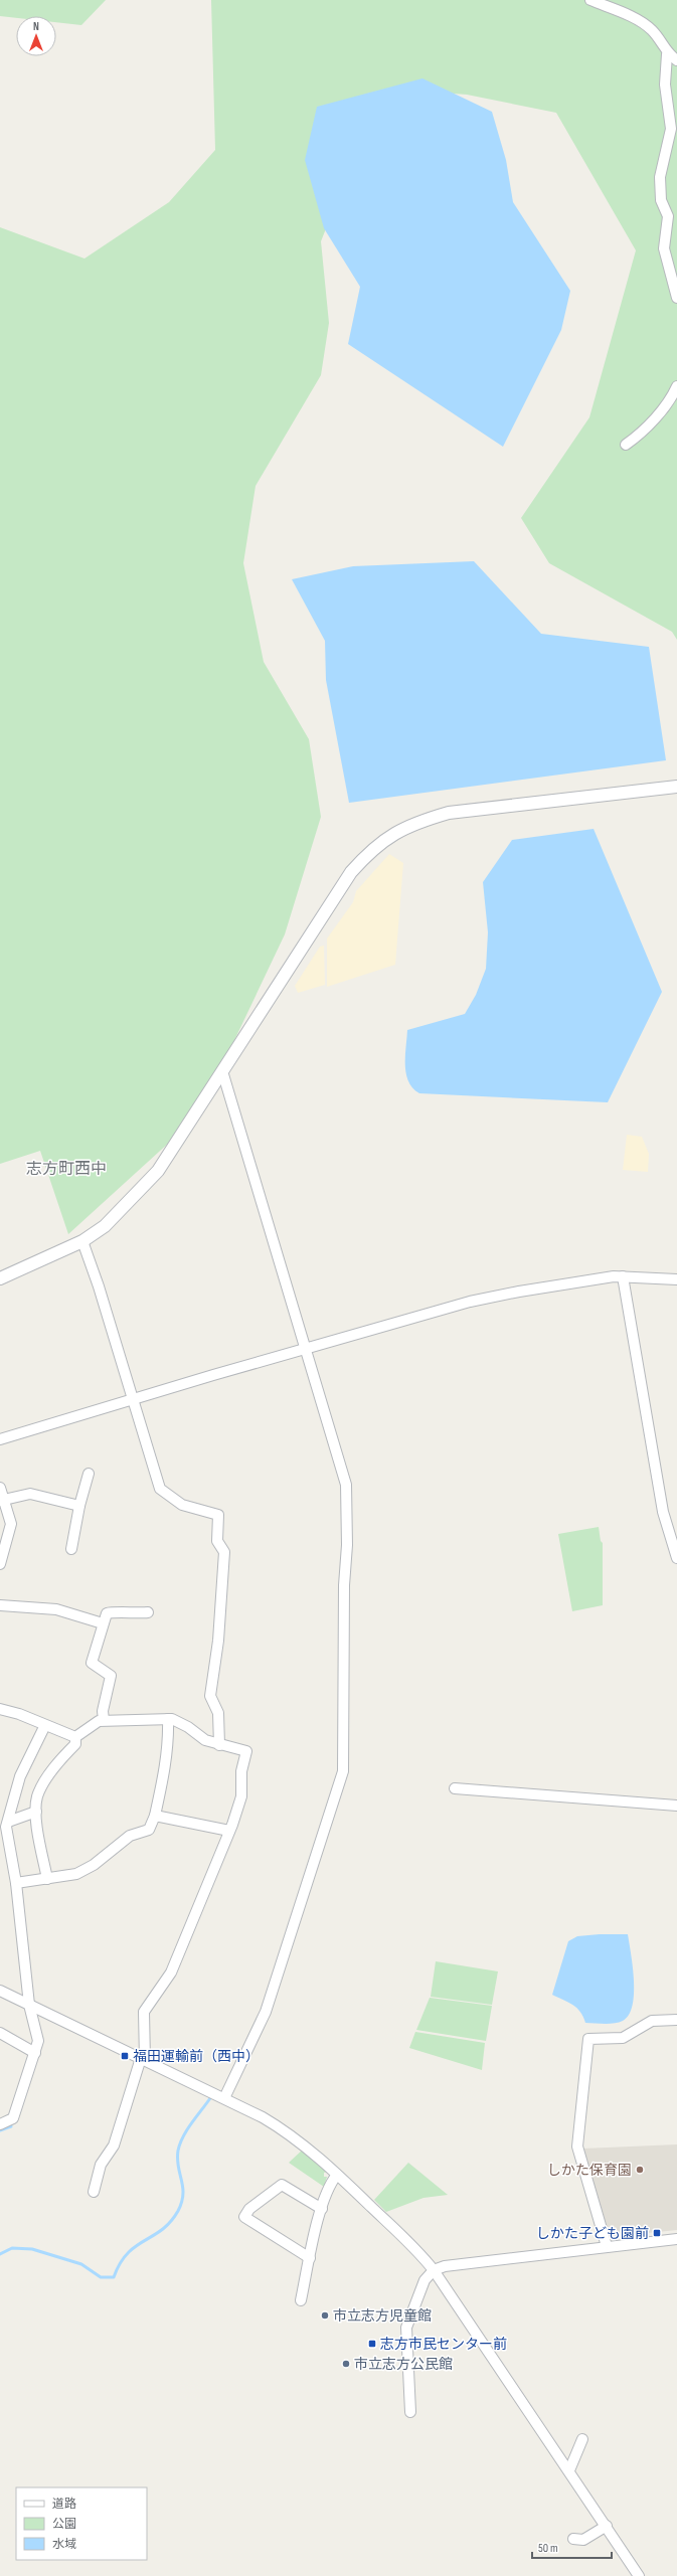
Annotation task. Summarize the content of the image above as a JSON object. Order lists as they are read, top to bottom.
{
  "districts": ["志方町西中"],
  "places": {
    "transit": ["福田運輸前（西中）", "しかた子ども園前", "志方市民センター前"],
    "other": ["しかた保育園", "市立志方児童館", "市立志方公民館"]
  },
  "legend": ["道路", "公園", "水域"],
  "scale_bar": "50 m",
  "north": "top"
}
